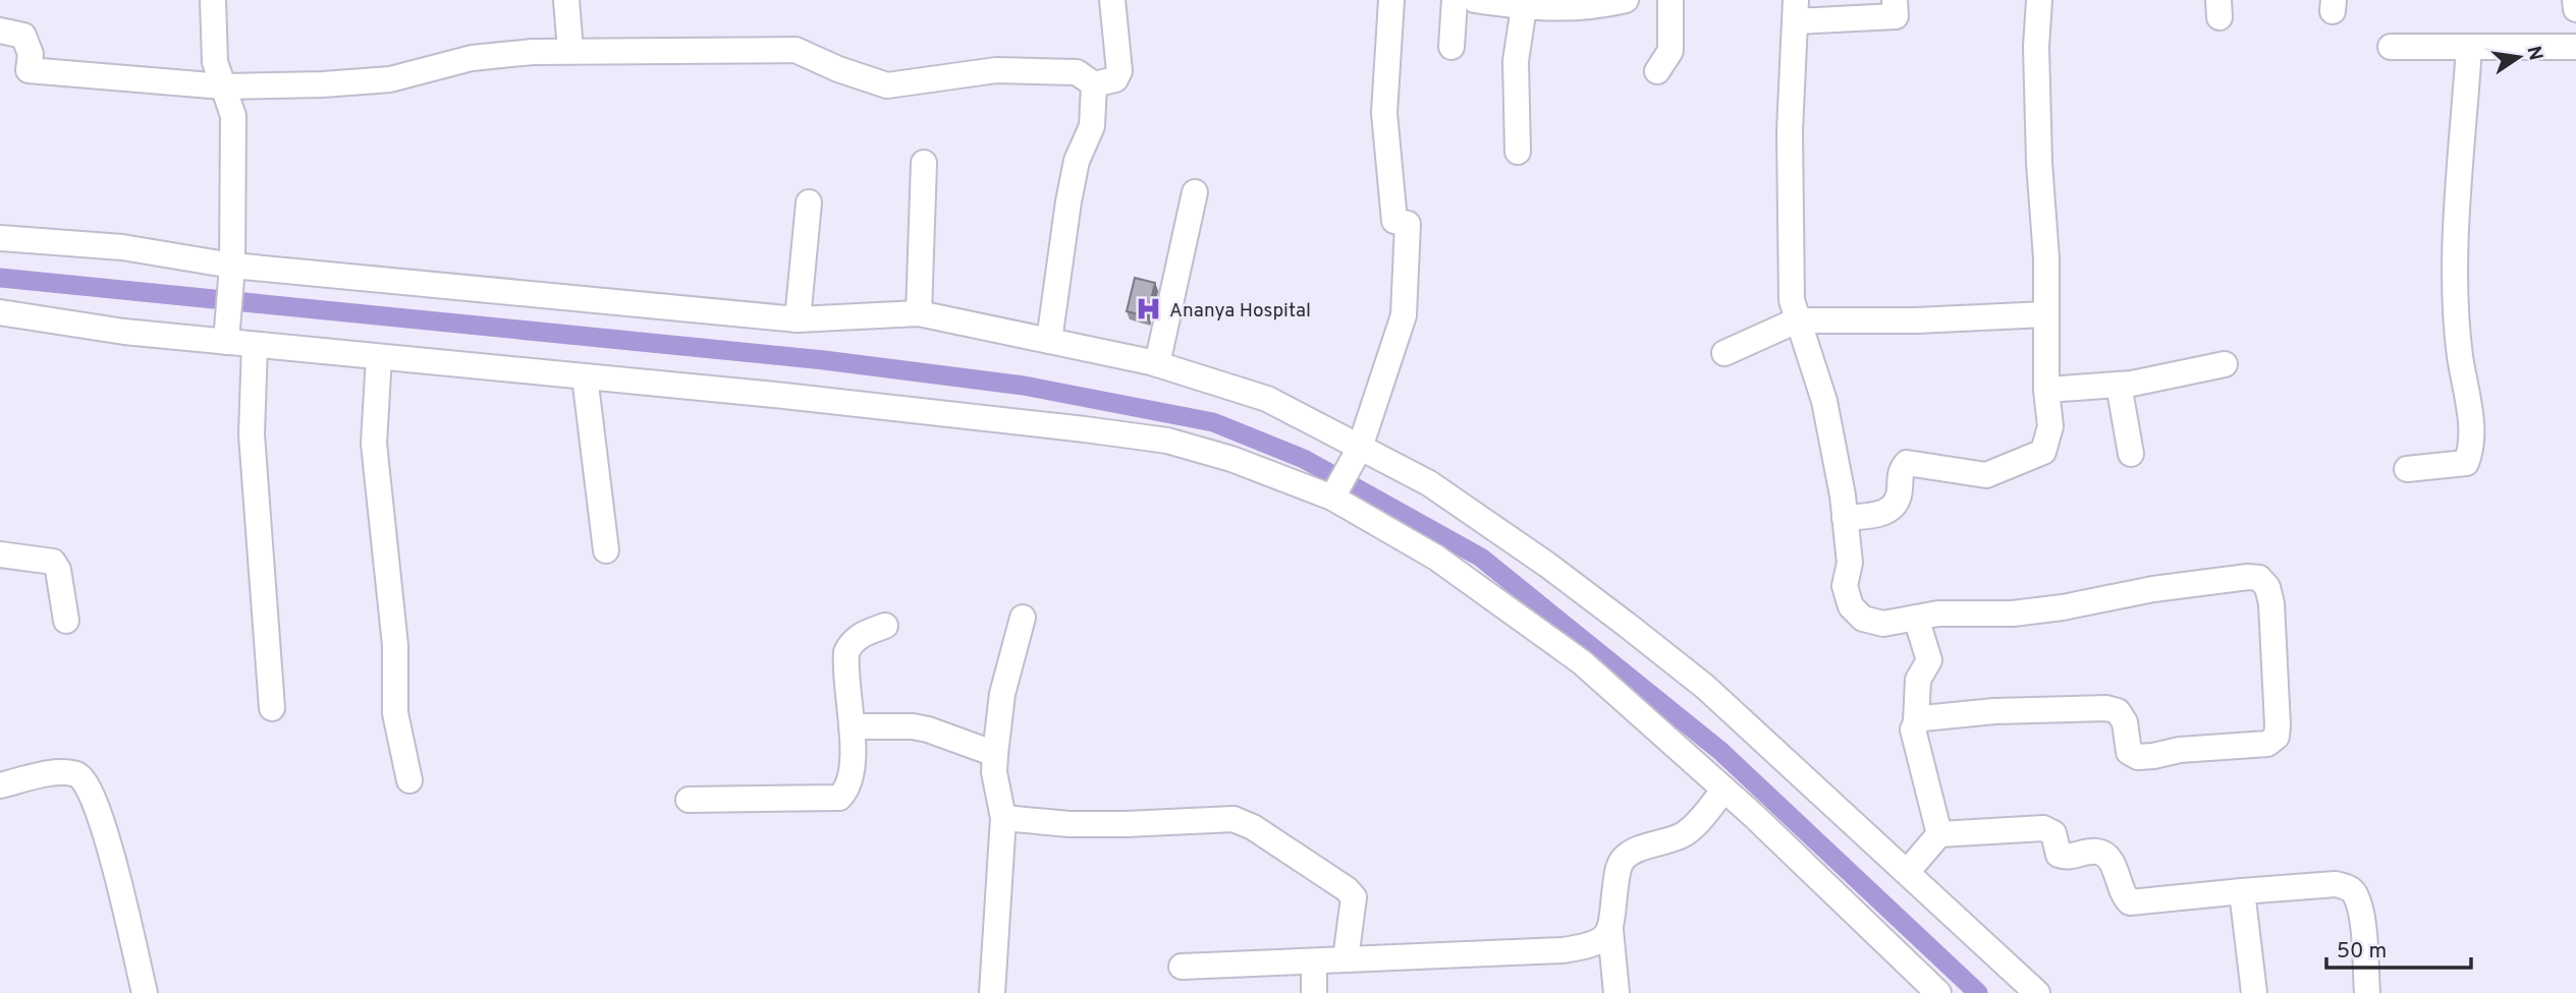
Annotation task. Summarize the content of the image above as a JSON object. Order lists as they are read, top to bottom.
{
  "places": {
    "hospital": ["Ananya Hospital"]
  },
  "scale_bar": "50 m",
  "north": "right"
}
